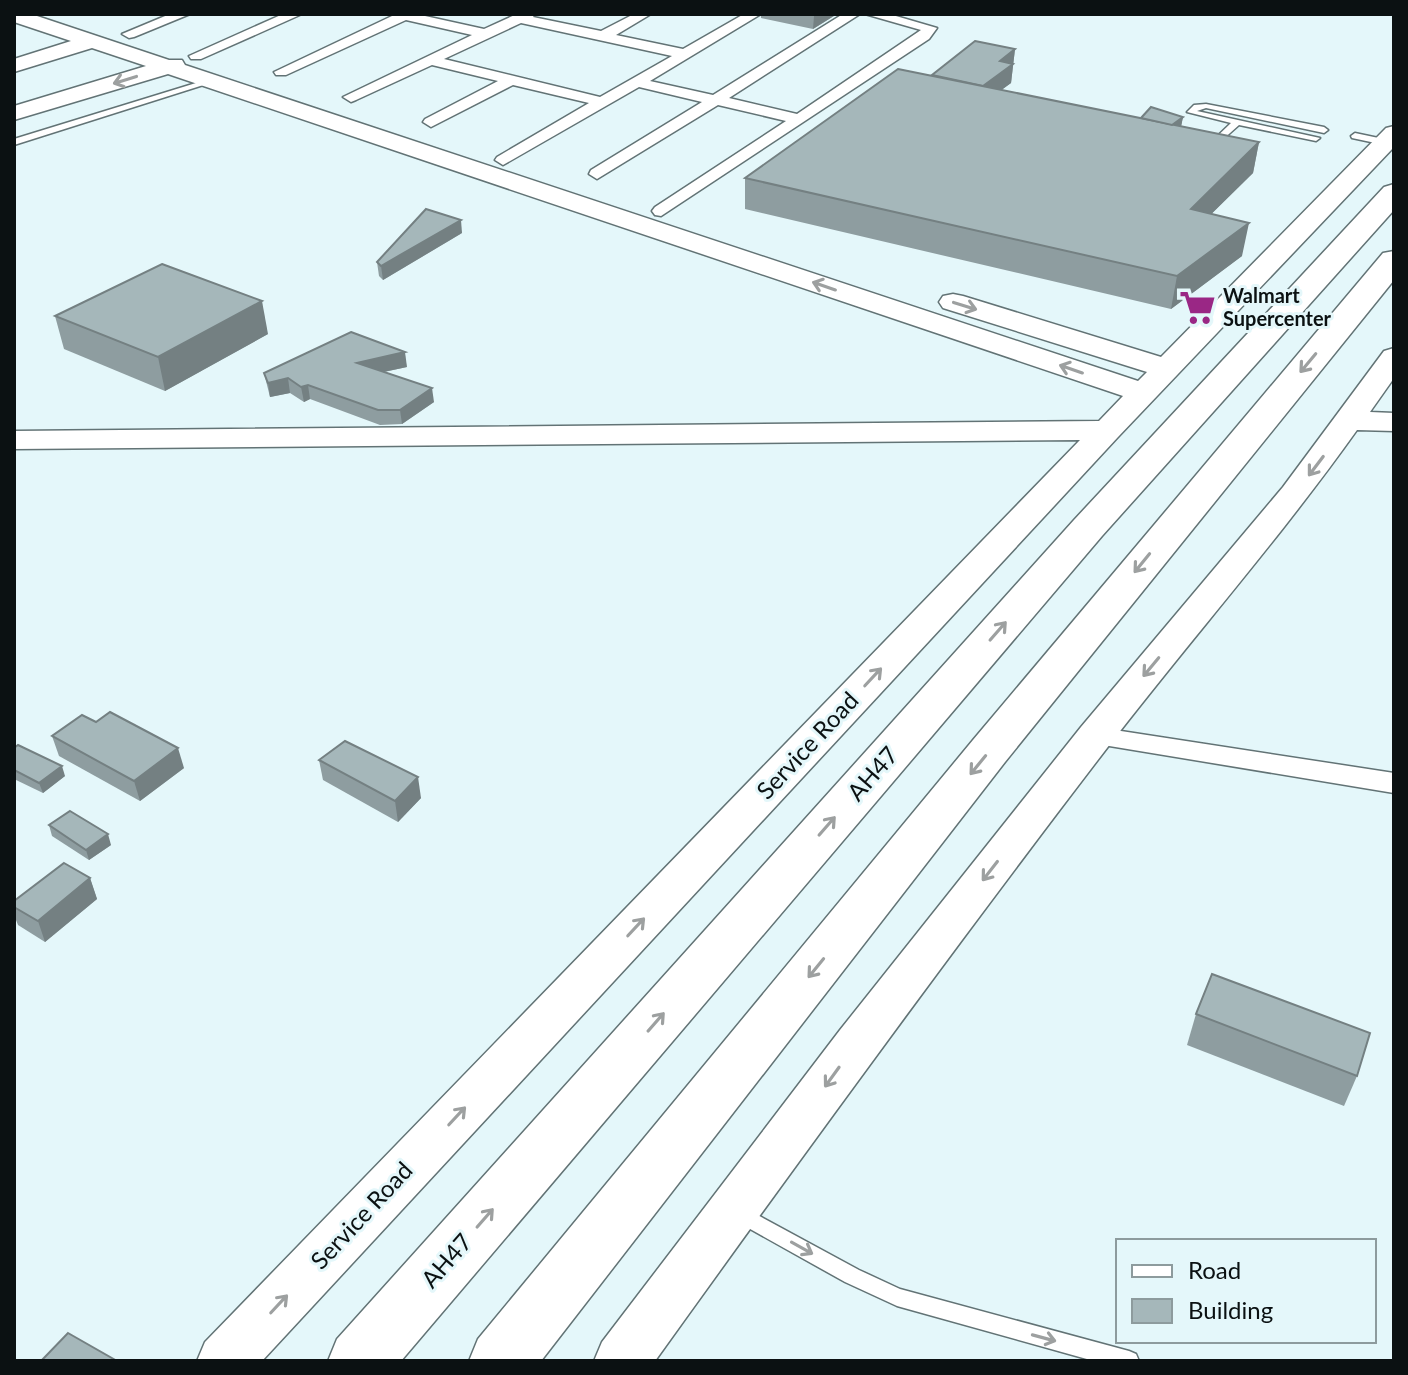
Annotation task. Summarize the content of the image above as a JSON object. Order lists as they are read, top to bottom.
{
  "streets": {
    "highway": ["AH47"],
    "street": ["Service Road"]
  },
  "places": {
    "supermarket": ["Walmart Supercenter"]
  },
  "legend": ["Road", "Building"]
}
